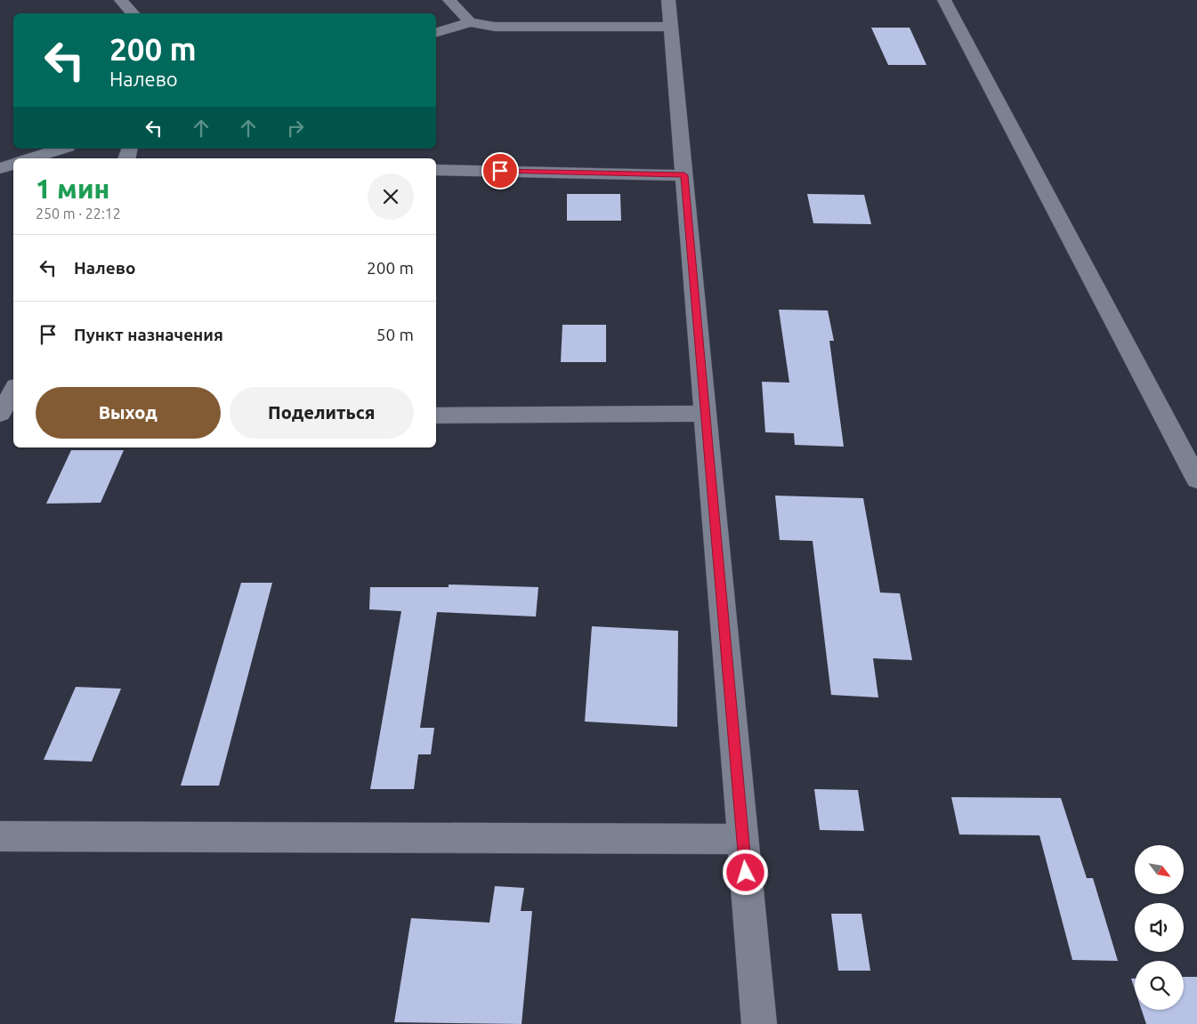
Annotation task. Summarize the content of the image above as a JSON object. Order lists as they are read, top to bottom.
{
  "north": "bottom right",
  "page": {
    "turn": ["200 m", "Налево"],
    "heading": ["1 мин", "250 m · 22:12"],
    "list": [
      {
        "name": "Налево",
        "value": "200 m"
      },
      {
        "name": "Пункт назначения",
        "value": "50 m"
      }
    ],
    "buttons": ["Выход", "Поделиться"]
  }
}
